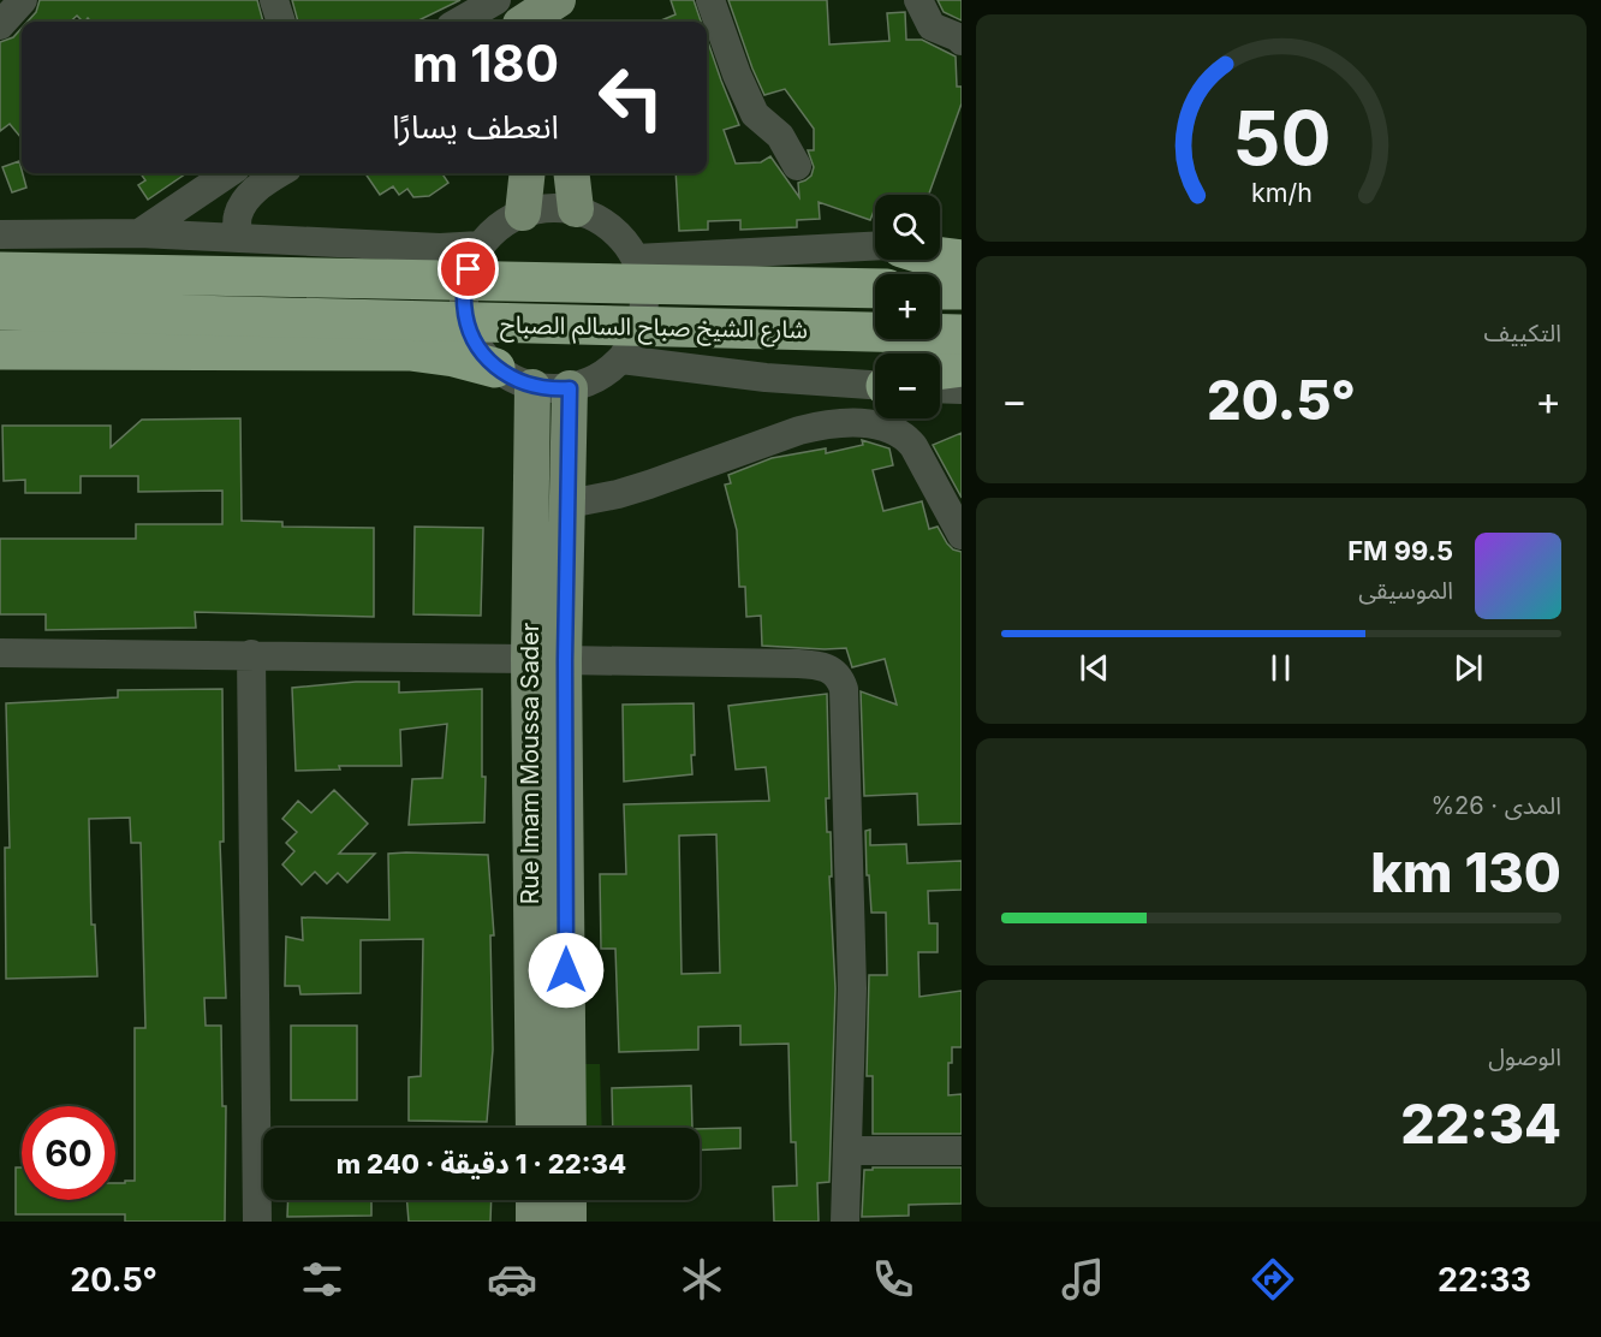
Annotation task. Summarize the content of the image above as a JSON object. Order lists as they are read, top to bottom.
{
  "streets": {
    "highway": ["شارع الشيخ صباح السالم الصباح"],
    "main road": ["Rue Imam Moussa Sader"]
  },
  "page": {
    "turn": ["180 m", "انعطف يسارًا"],
    "map_buttons": ["+", "−"],
    "tile": [
      "التكييف",
      ["المدى · 26%", "130 km"],
      ["الوصول", "22:34"]
    ],
    "heat": ["−", "20.5°", "+"],
    "song": ["99.5 FM", "الموسيقى"],
    "limit": "60",
    "trip": "22:34 · 1 دقيقة · 240 m",
    "tabs": ["22:33", "20.5°"],
    "gauge": ["50", "km/h"]
  }
}
